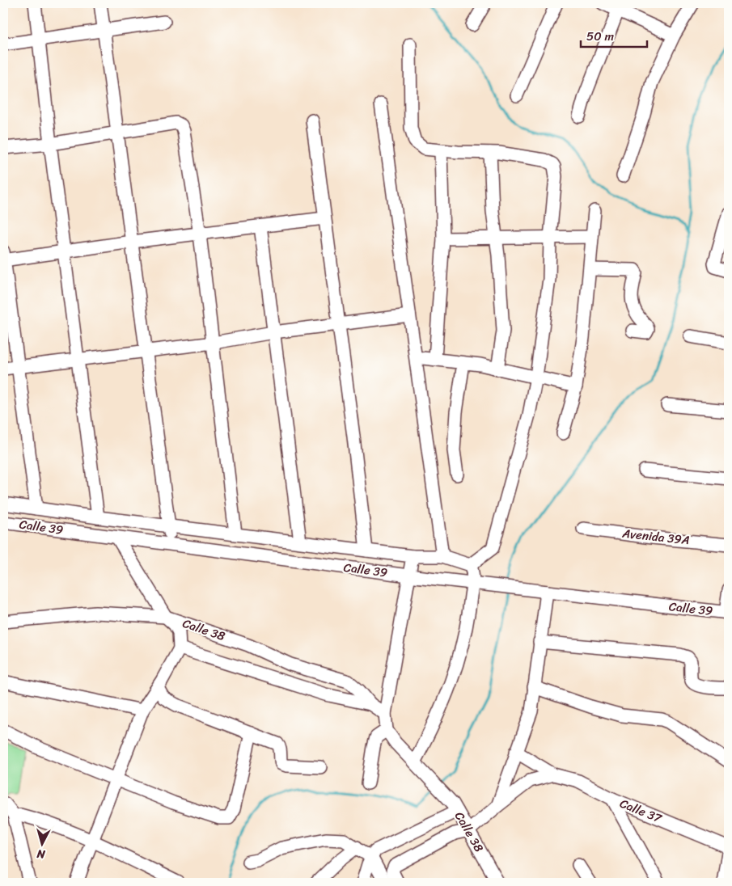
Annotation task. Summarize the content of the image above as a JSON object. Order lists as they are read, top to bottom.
{
  "streets": {
    "street": [
      "Calle 39",
      "Avenida 39A",
      "Calle 38",
      "Calle 37"
    ]
  },
  "scale_bar": "50 m",
  "north": "bottom"
}
